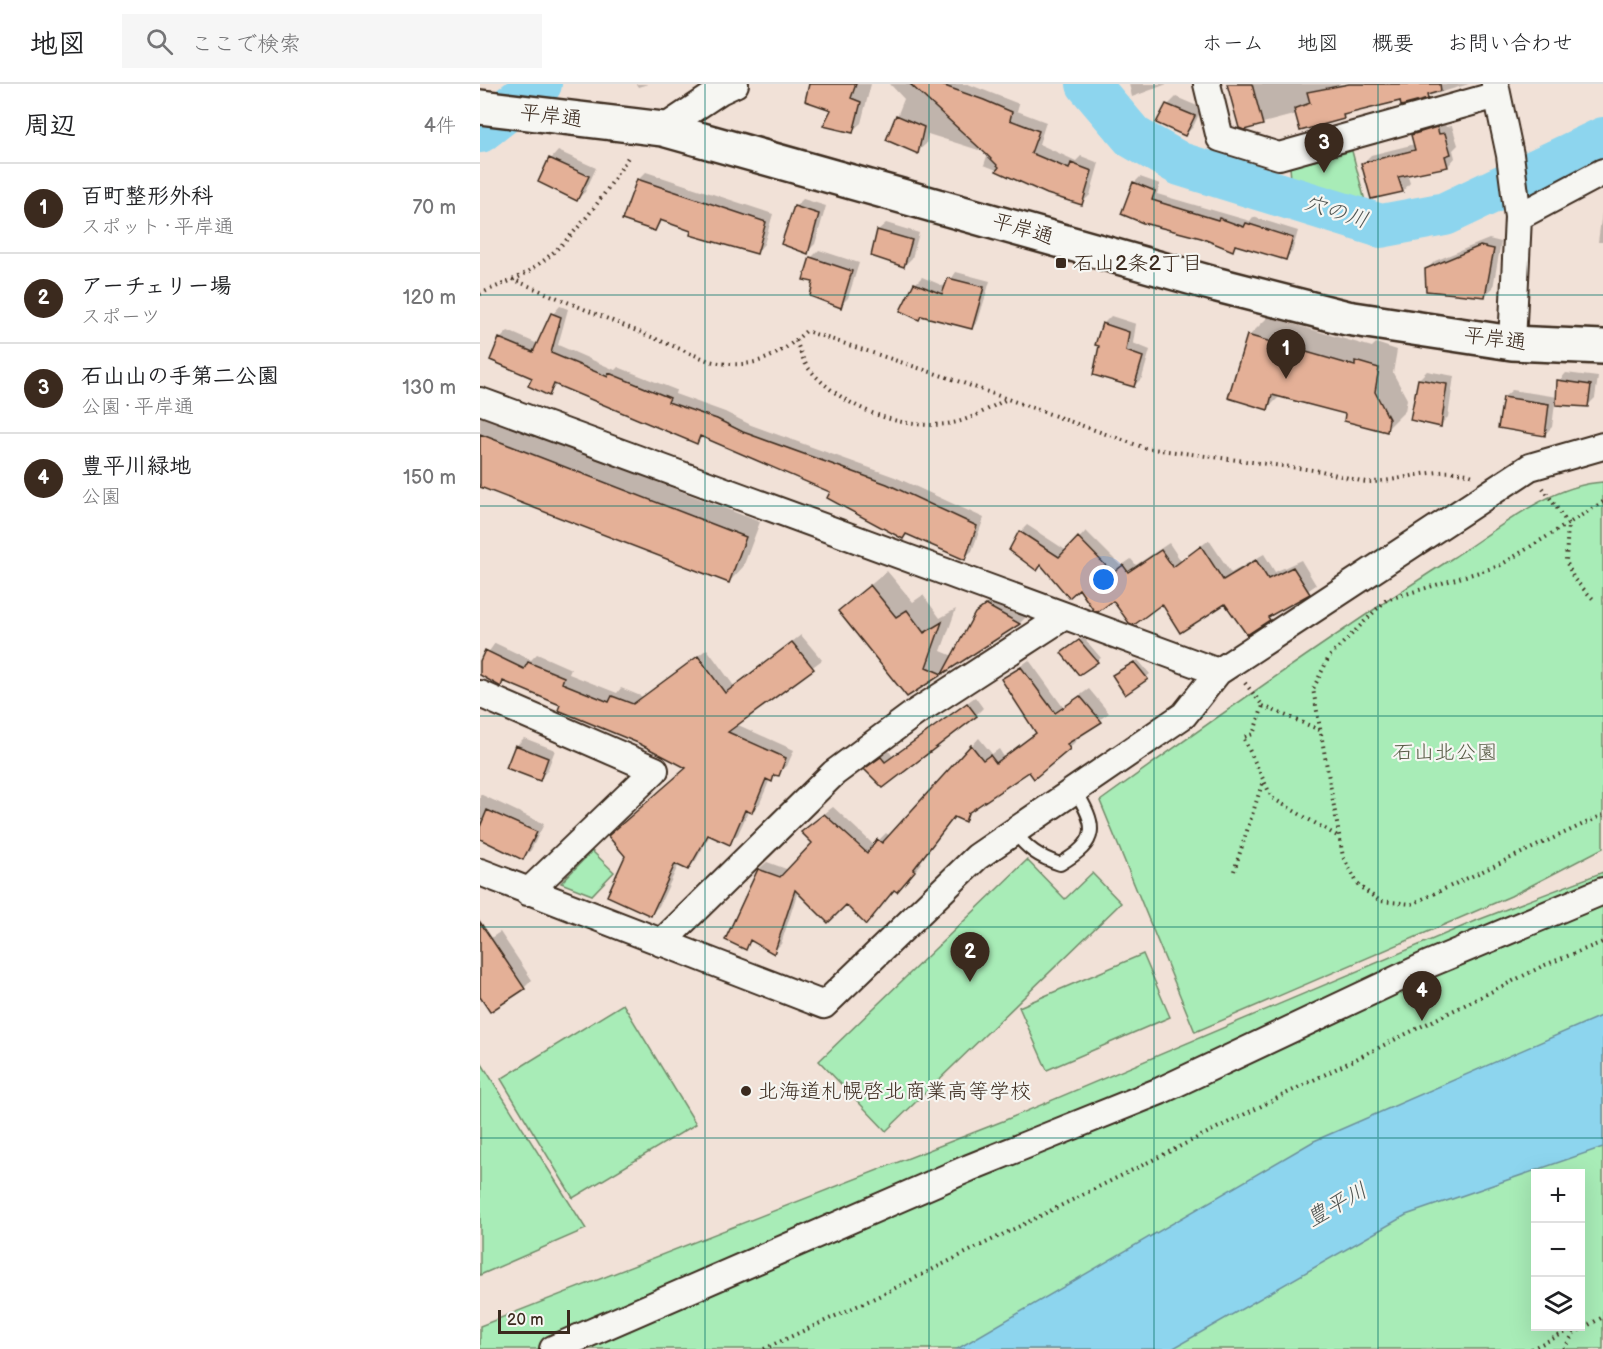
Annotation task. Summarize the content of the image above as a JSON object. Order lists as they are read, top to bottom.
{
  "streets": {
    "street": ["平岸通"]
  },
  "water": ["穴の川", "豊平川"],
  "parks": ["石山北公園"],
  "places": {
    "transit": ["石山2条2丁目"],
    "other": ["北海道札幌啓北商業高等学校"]
  },
  "scale_bar": "20 m",
  "page": {
    "header": "地図",
    "search": "ここで検索",
    "nav": [
      "ホーム",
      "地図",
      "概要",
      "お問い合わせ"
    ],
    "heading": ["周辺", "4件"],
    "pins": [
      "3",
      "1",
      "2",
      "4"
    ],
    "list": [
      {
        "mark": "1",
        "name": "百町整形外科",
        "note": "スポット · 平岸通",
        "value": "70 m"
      },
      {
        "mark": "2",
        "name": "アーチェリー場",
        "note": "スポーツ",
        "value": "120 m"
      },
      {
        "mark": "3",
        "name": "石山山の手第二公園",
        "note": "公園 · 平岸通",
        "value": "130 m"
      },
      {
        "mark": "4",
        "name": "豊平川緑地",
        "note": "公園",
        "value": "150 m"
      }
    ],
    "map_buttons": ["+", "−"],
    "scale": "20 m"
  }
}
